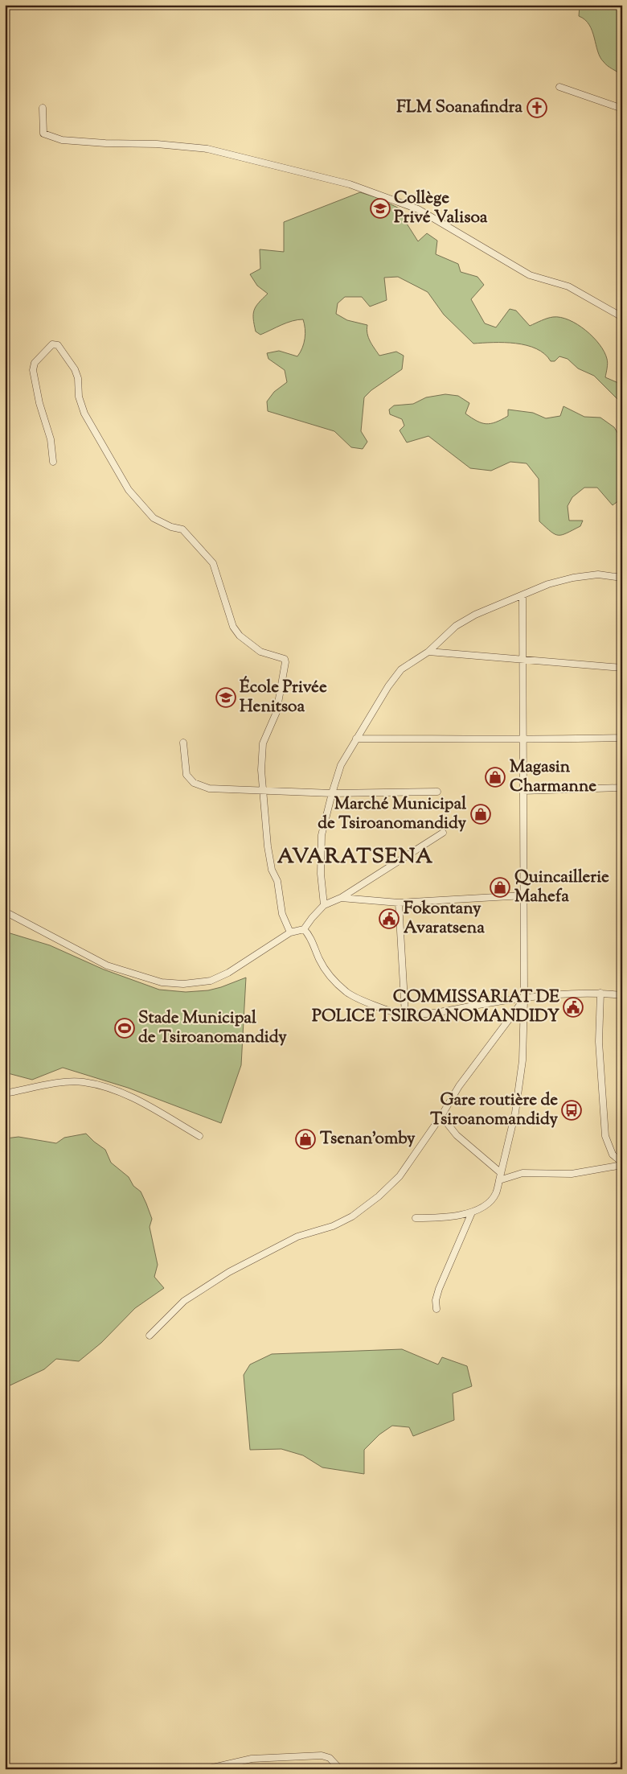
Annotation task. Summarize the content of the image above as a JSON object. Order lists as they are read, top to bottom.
{
  "districts": ["AVARATSENA"],
  "places": {
    "church": ["FLM Soanafindra"],
    "school or university": ["Collège Privé Valisoa", "École Privée Henitsoa"],
    "shop": [
      "Magasin Charmanne",
      "Marché Municipal de Tsiroanomandidy",
      "Quincaillerie Mahefa",
      "Tsenan'omby"
    ],
    "public building": ["Fokontany Avaratsena", "COMMISSARIAT DE POLICE TSIROANOMANDIDY"],
    "sports": ["Stade Municipal de Tsiroanomandidy"],
    "bus stop": ["Gare routière de Tsiroanomandidy"]
  }
}
